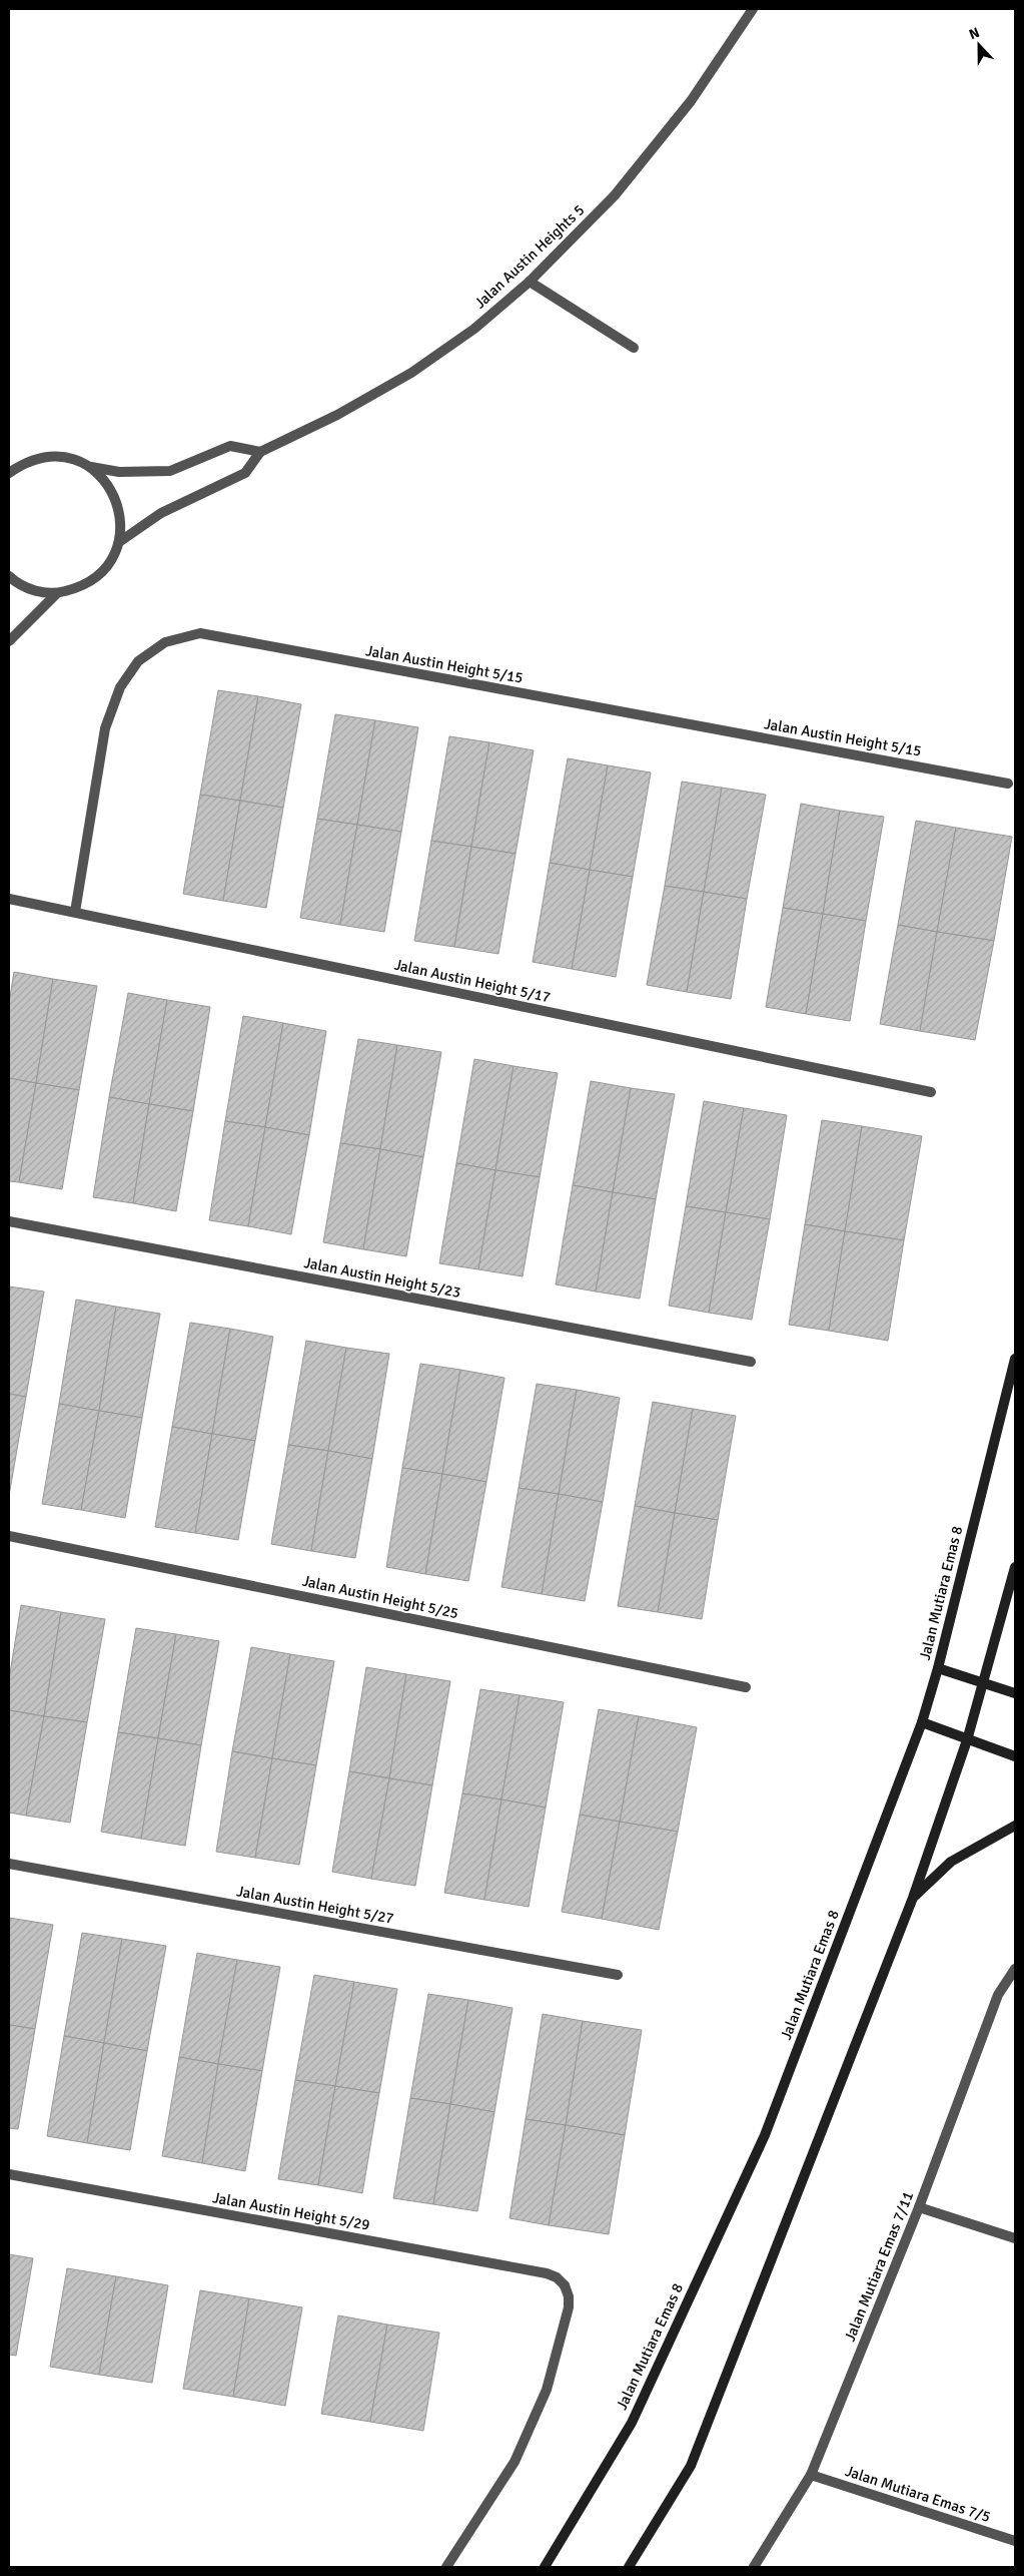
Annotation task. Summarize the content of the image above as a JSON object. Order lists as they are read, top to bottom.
{
  "streets": {
    "main road": ["Jalan Mutiara Emas 8"],
    "street": [
      "Jalan Austin Heights 5",
      "Jalan Austin Height 5/15",
      "Jalan Austin Height 5/17",
      "Jalan Austin Height 5/23",
      "Jalan Austin Height 5/25",
      "Jalan Austin Height 5/27",
      "Jalan Austin Height 5/29",
      "Jalan Mutiara Emas 7/11",
      "Jalan Mutiara Emas 7/5"
    ]
  },
  "crossings": [
    ["Jalan Austin Height 5/15", "Jalan Austin Height 5/17"],
    ["Jalan Mutiara Emas 7/11", "Jalan Mutiara Emas 7/5"]
  ],
  "north": "top"
}
